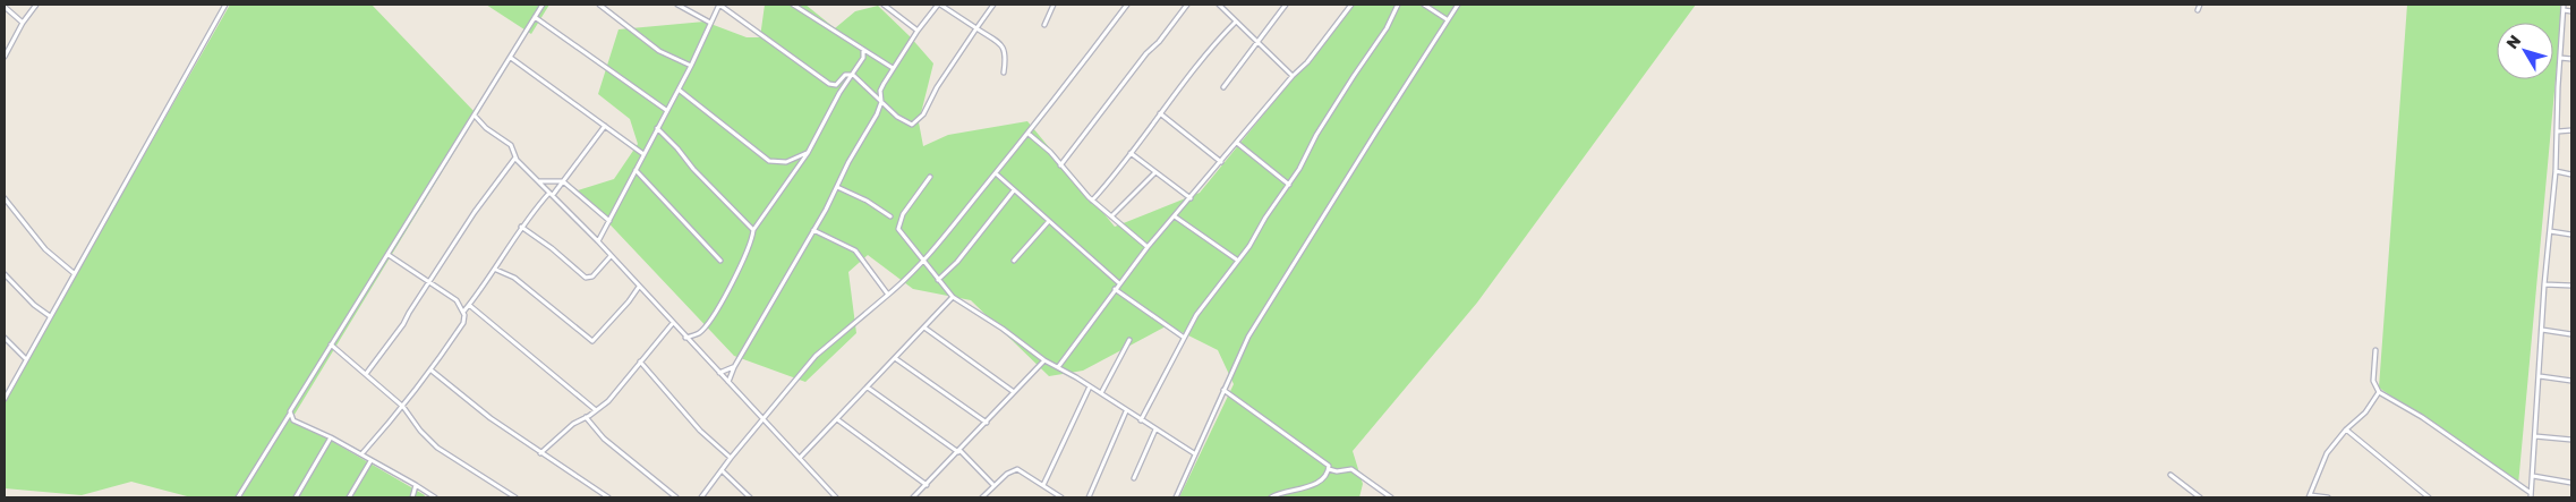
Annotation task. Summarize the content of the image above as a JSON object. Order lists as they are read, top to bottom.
{
  "north": "top left"
}
